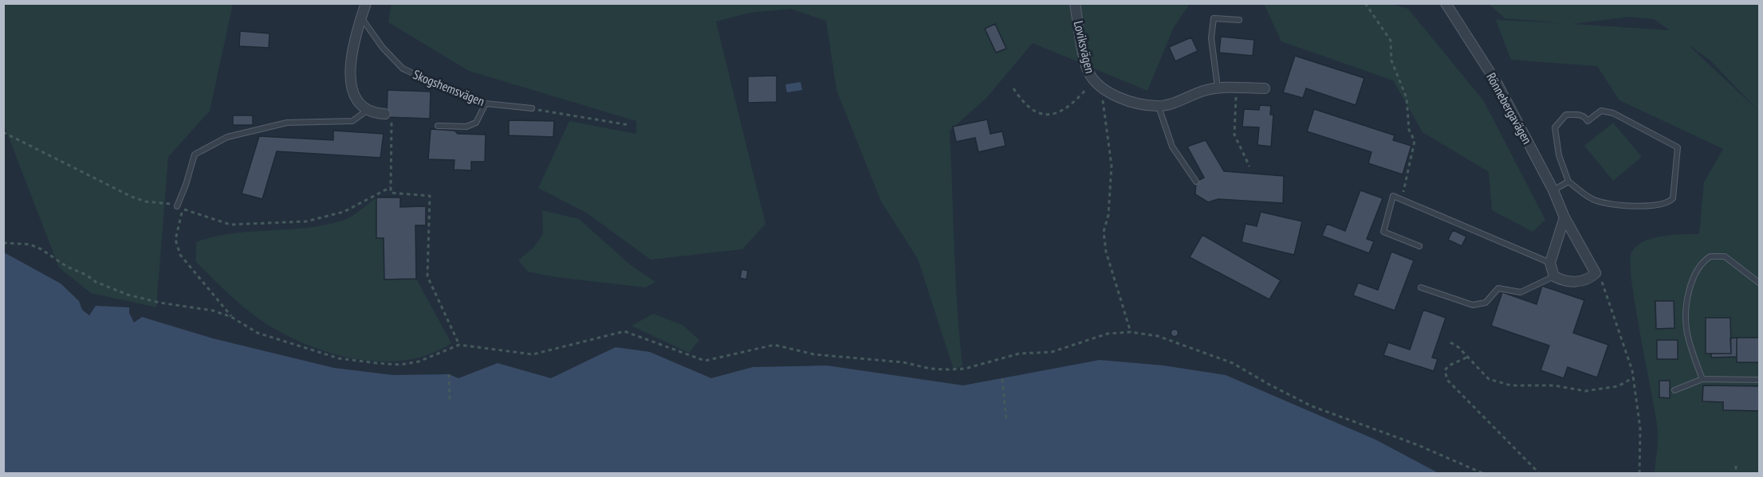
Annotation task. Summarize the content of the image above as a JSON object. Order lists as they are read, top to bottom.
{
  "streets": {
    "street": ["Loviksvägen", "Rönnebergavägen"],
    "lane": ["Skogshemsvägen"]
  }
}
